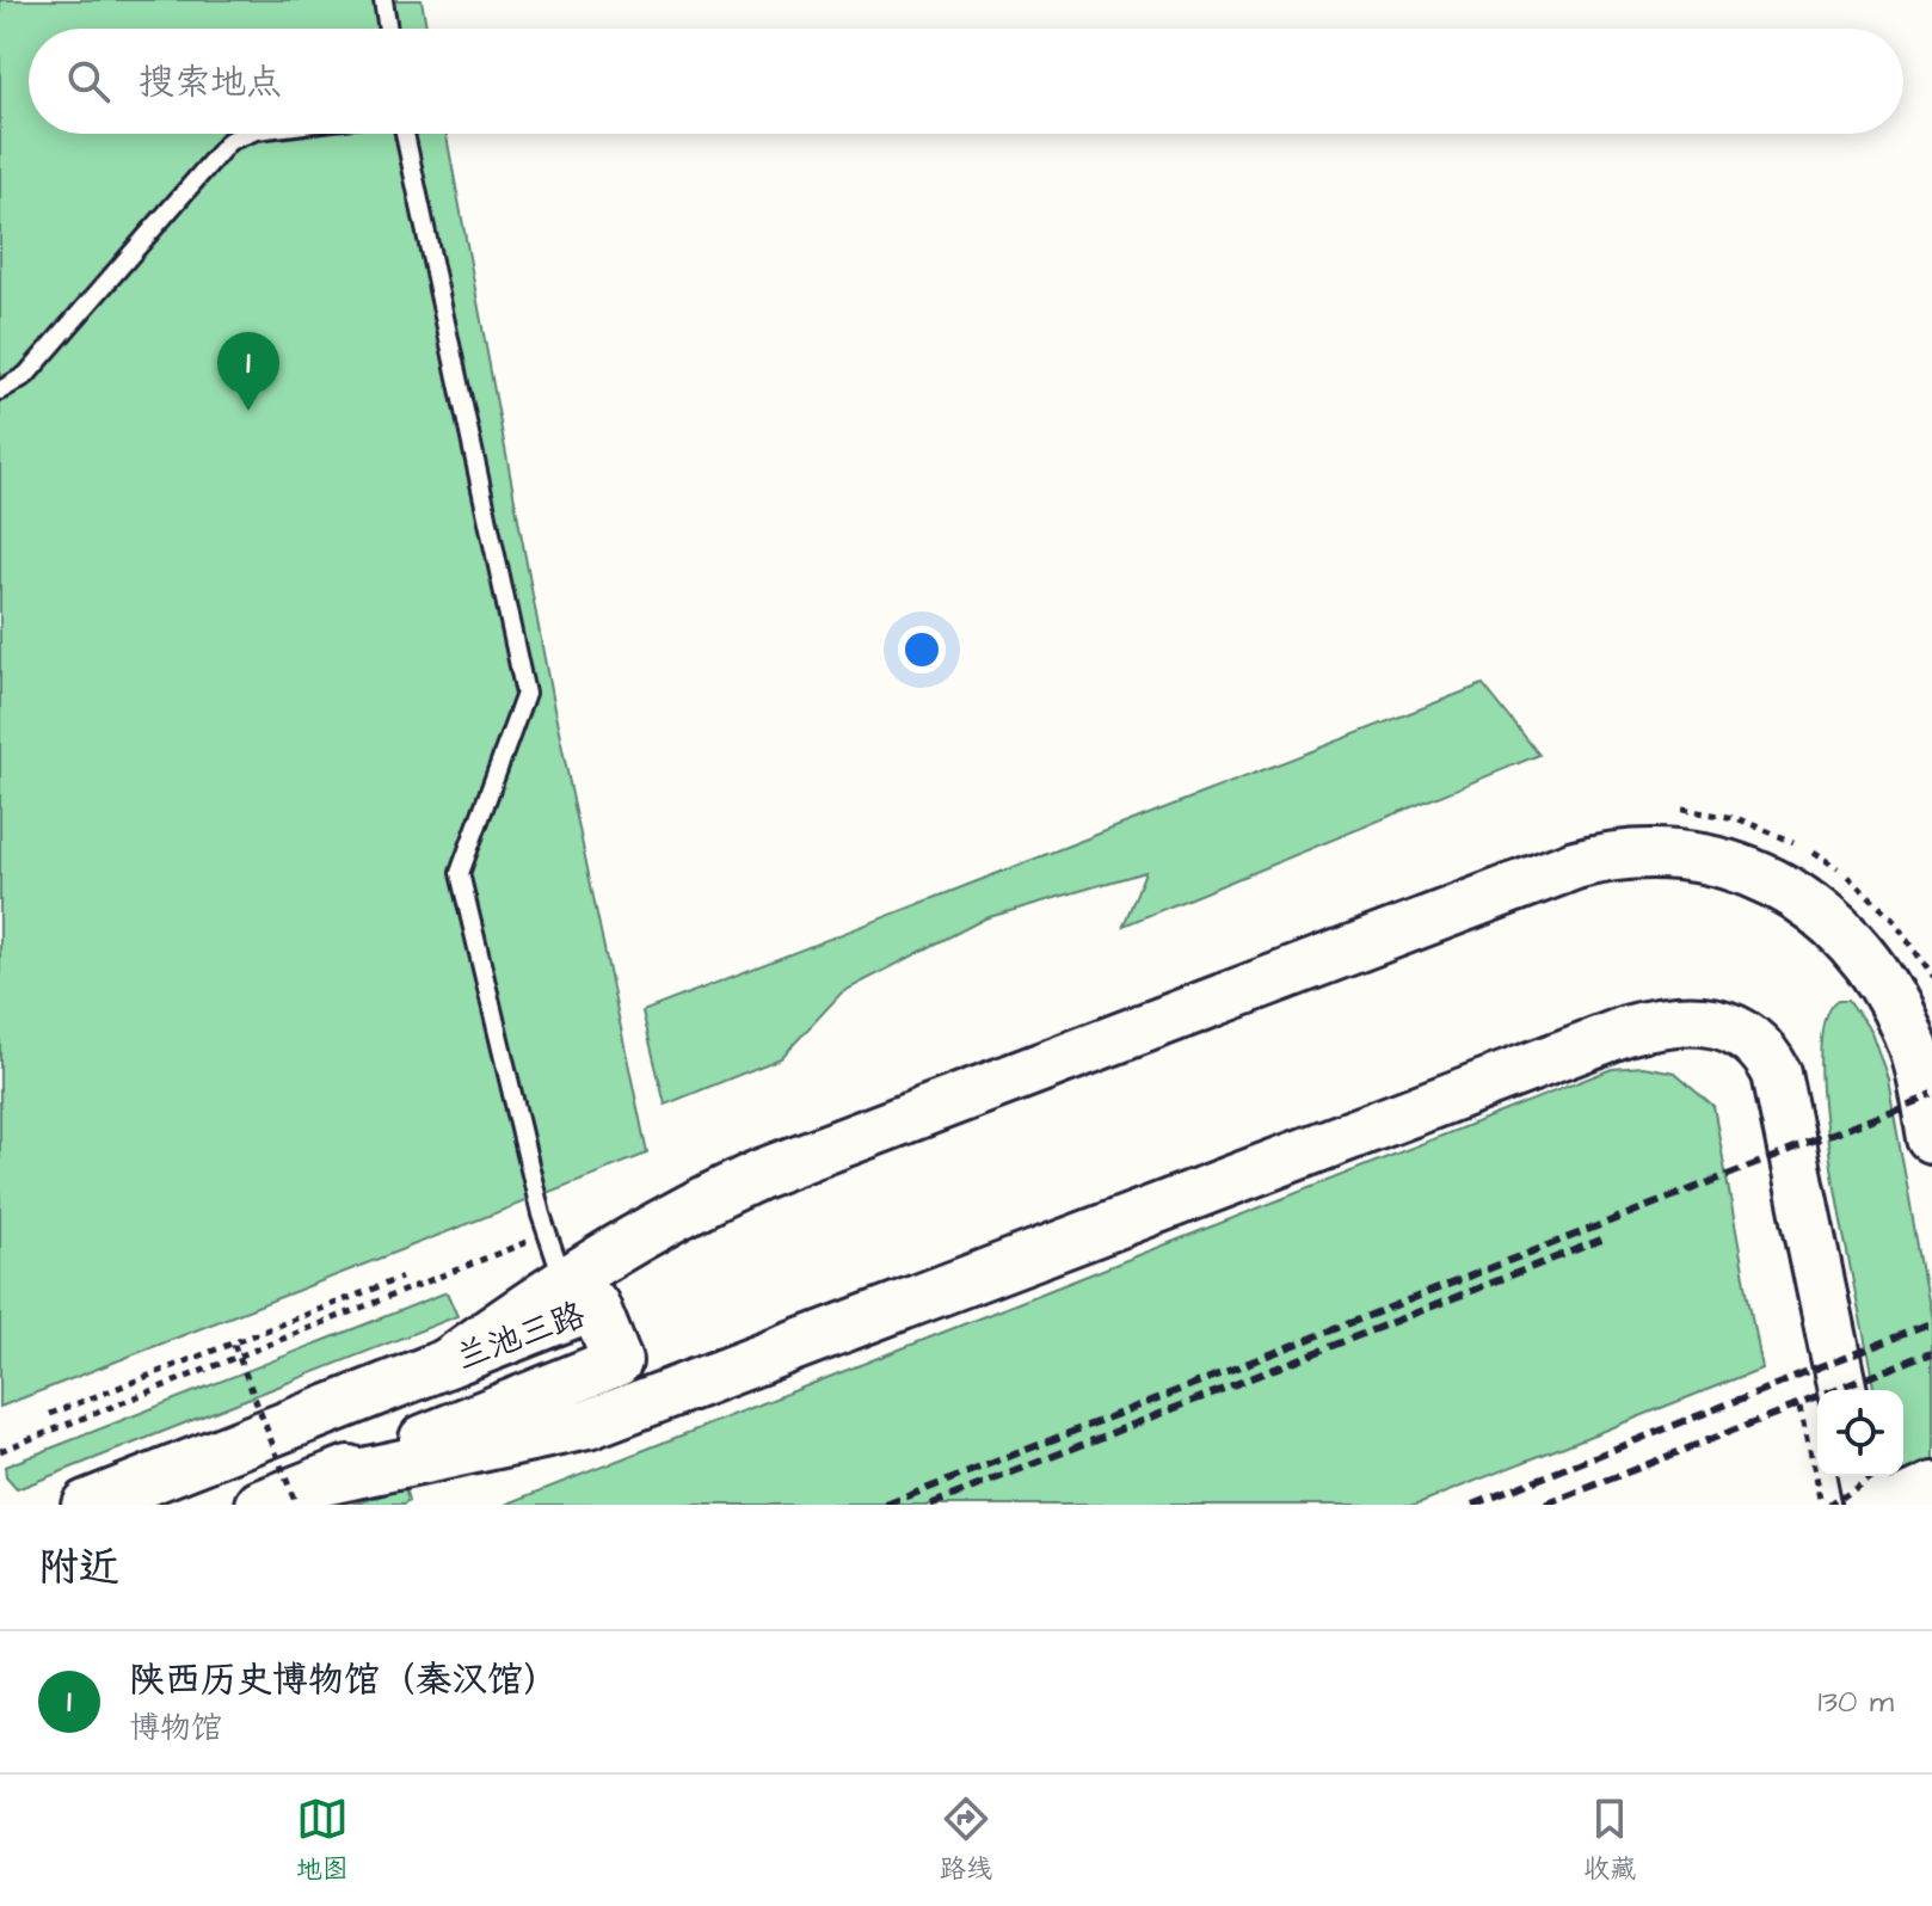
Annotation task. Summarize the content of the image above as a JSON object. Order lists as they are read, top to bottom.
{
  "streets": {
    "street": ["兰池三路"]
  },
  "page": {
    "search": "搜索地点",
    "pins": "1",
    "heading": "附近",
    "list": [
      {
        "mark": "1",
        "name": "陕西历史博物馆（秦汉馆）",
        "note": "博物馆",
        "value": "130 m"
      }
    ],
    "nav": ["地图", "路线", "收藏"]
  }
}
